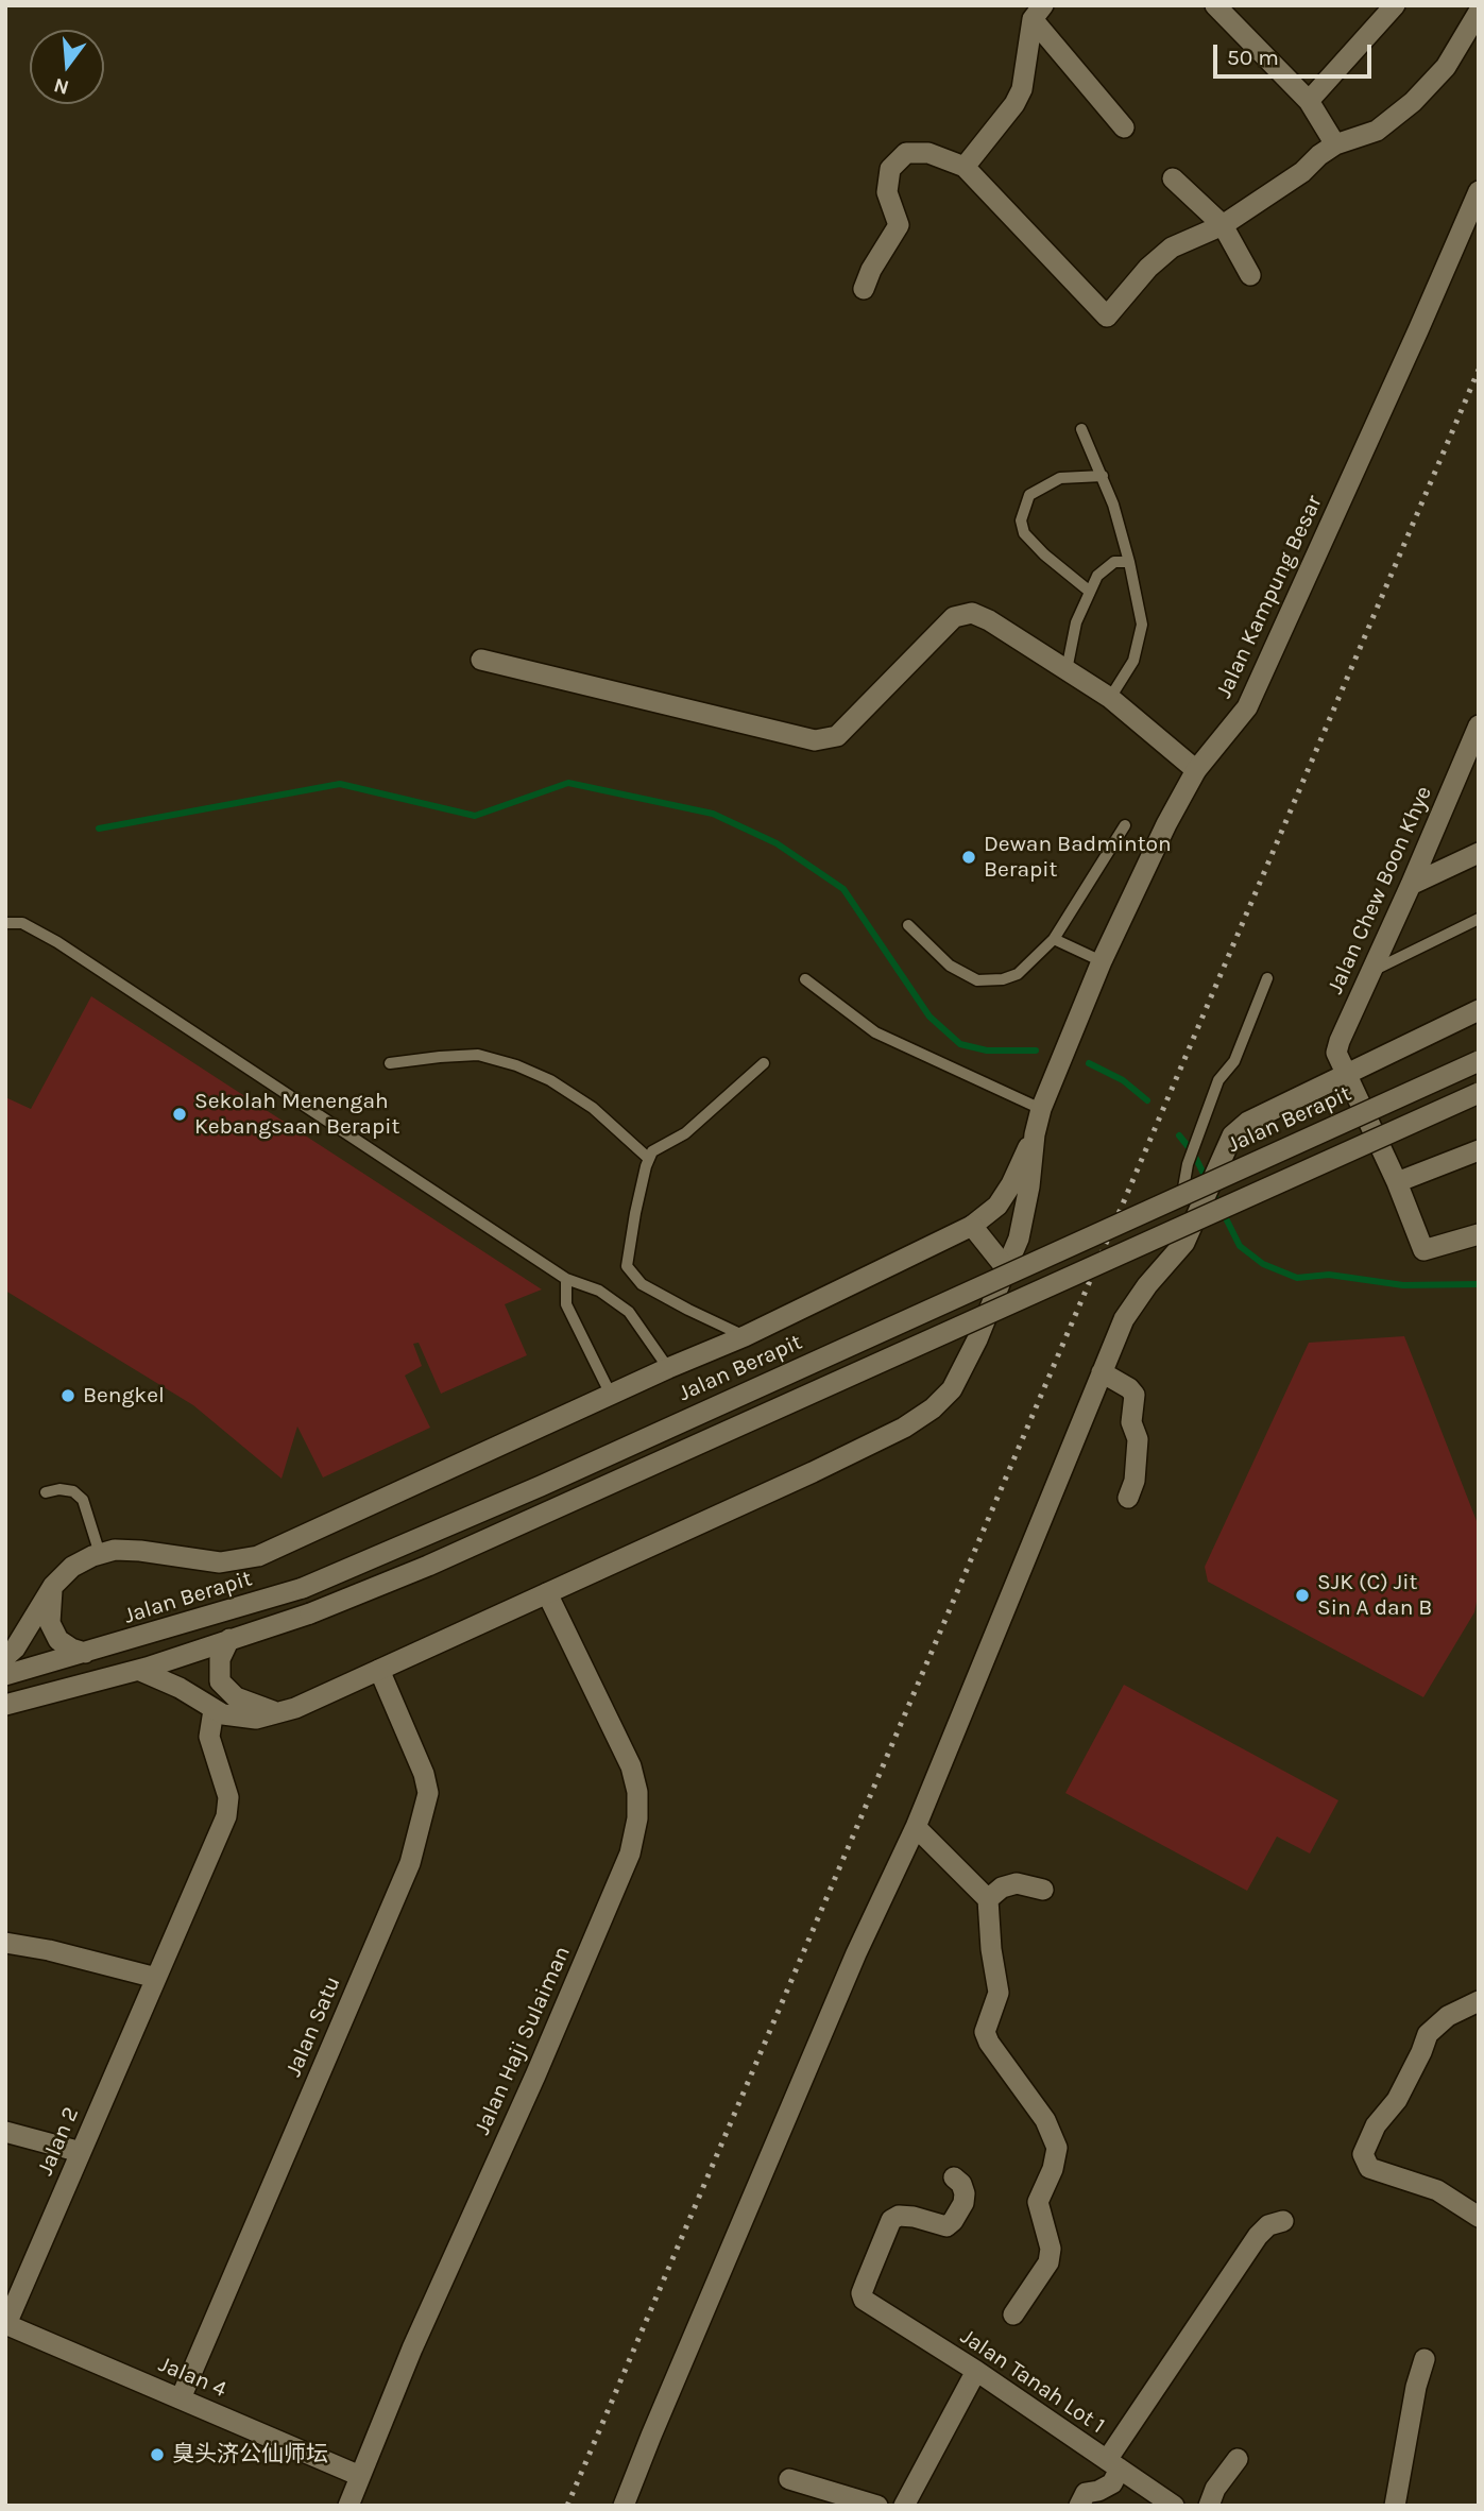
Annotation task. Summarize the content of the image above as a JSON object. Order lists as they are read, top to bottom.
{
  "streets": {
    "street": [
      "Jalan Kampung Besar",
      "Jalan Chew Boon Khye",
      "Jalan Berapit",
      "Jalan Satu",
      "Jalan Haji Sulaiman",
      "Jalan 2",
      "Jalan 4",
      "Jalan Tanah Lot 1"
    ]
  },
  "crossings": [
    ["Jalan Satu", "Jalan 4"],
    ["Jalan Haji Sulaiman", "Jalan 4"],
    ["Jalan 2", "Jalan 4"]
  ],
  "places": [
    "Dewan Badminton Berapit",
    "Sekolah Menengah Kebangsaan Berapit",
    "Bengkel",
    "SJK (C) Jit Sin A dan B",
    "臭头济公仙师坛"
  ],
  "scale_bar": "50 m",
  "north": "bottom"
}
